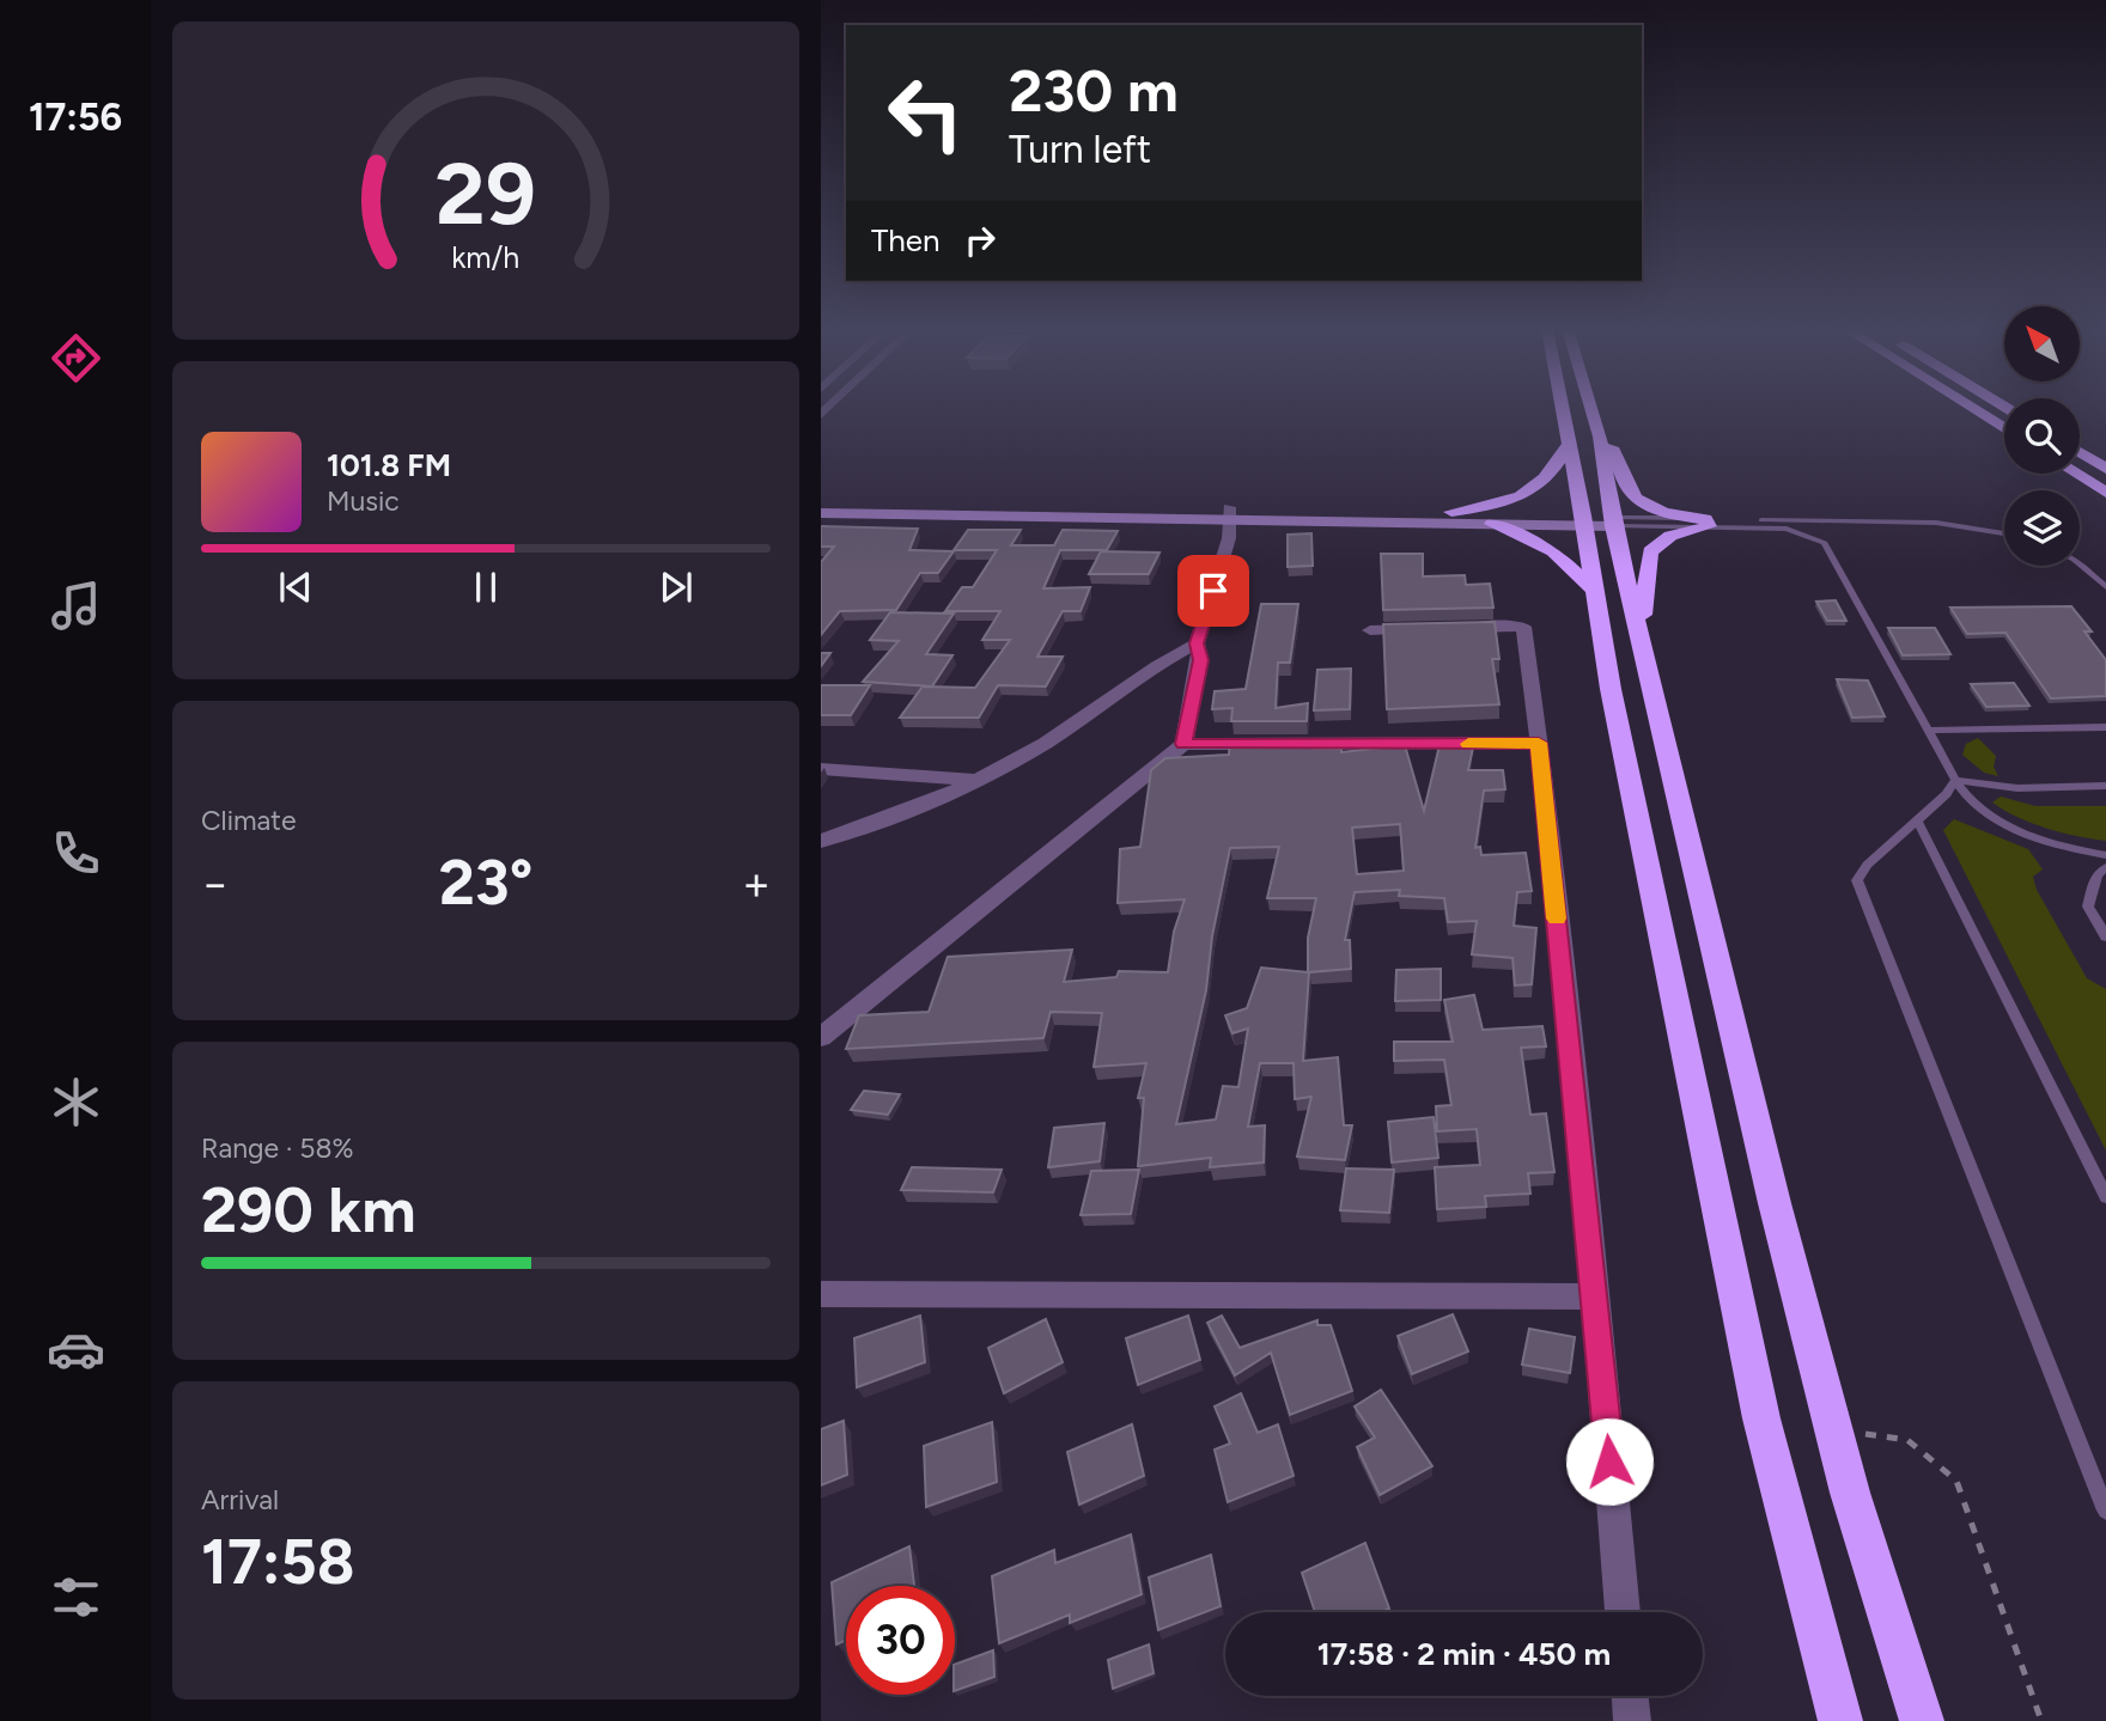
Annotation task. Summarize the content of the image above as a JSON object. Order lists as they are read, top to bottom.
{
  "north": "top left",
  "page": {
    "tabs": "17:56",
    "turn": ["230 m", "Turn left"],
    "then": "Then",
    "song": ["101.8 FM", "Music"],
    "tile": [
      "Climate",
      ["Range · 58%", "290 km"],
      ["Arrival", "17:58"]
    ],
    "heat": ["−", "23°", "+"],
    "limit": "30",
    "trip": "17:58 · 2 min · 450 m",
    "gauge": ["29", "km/h"]
  }
}
